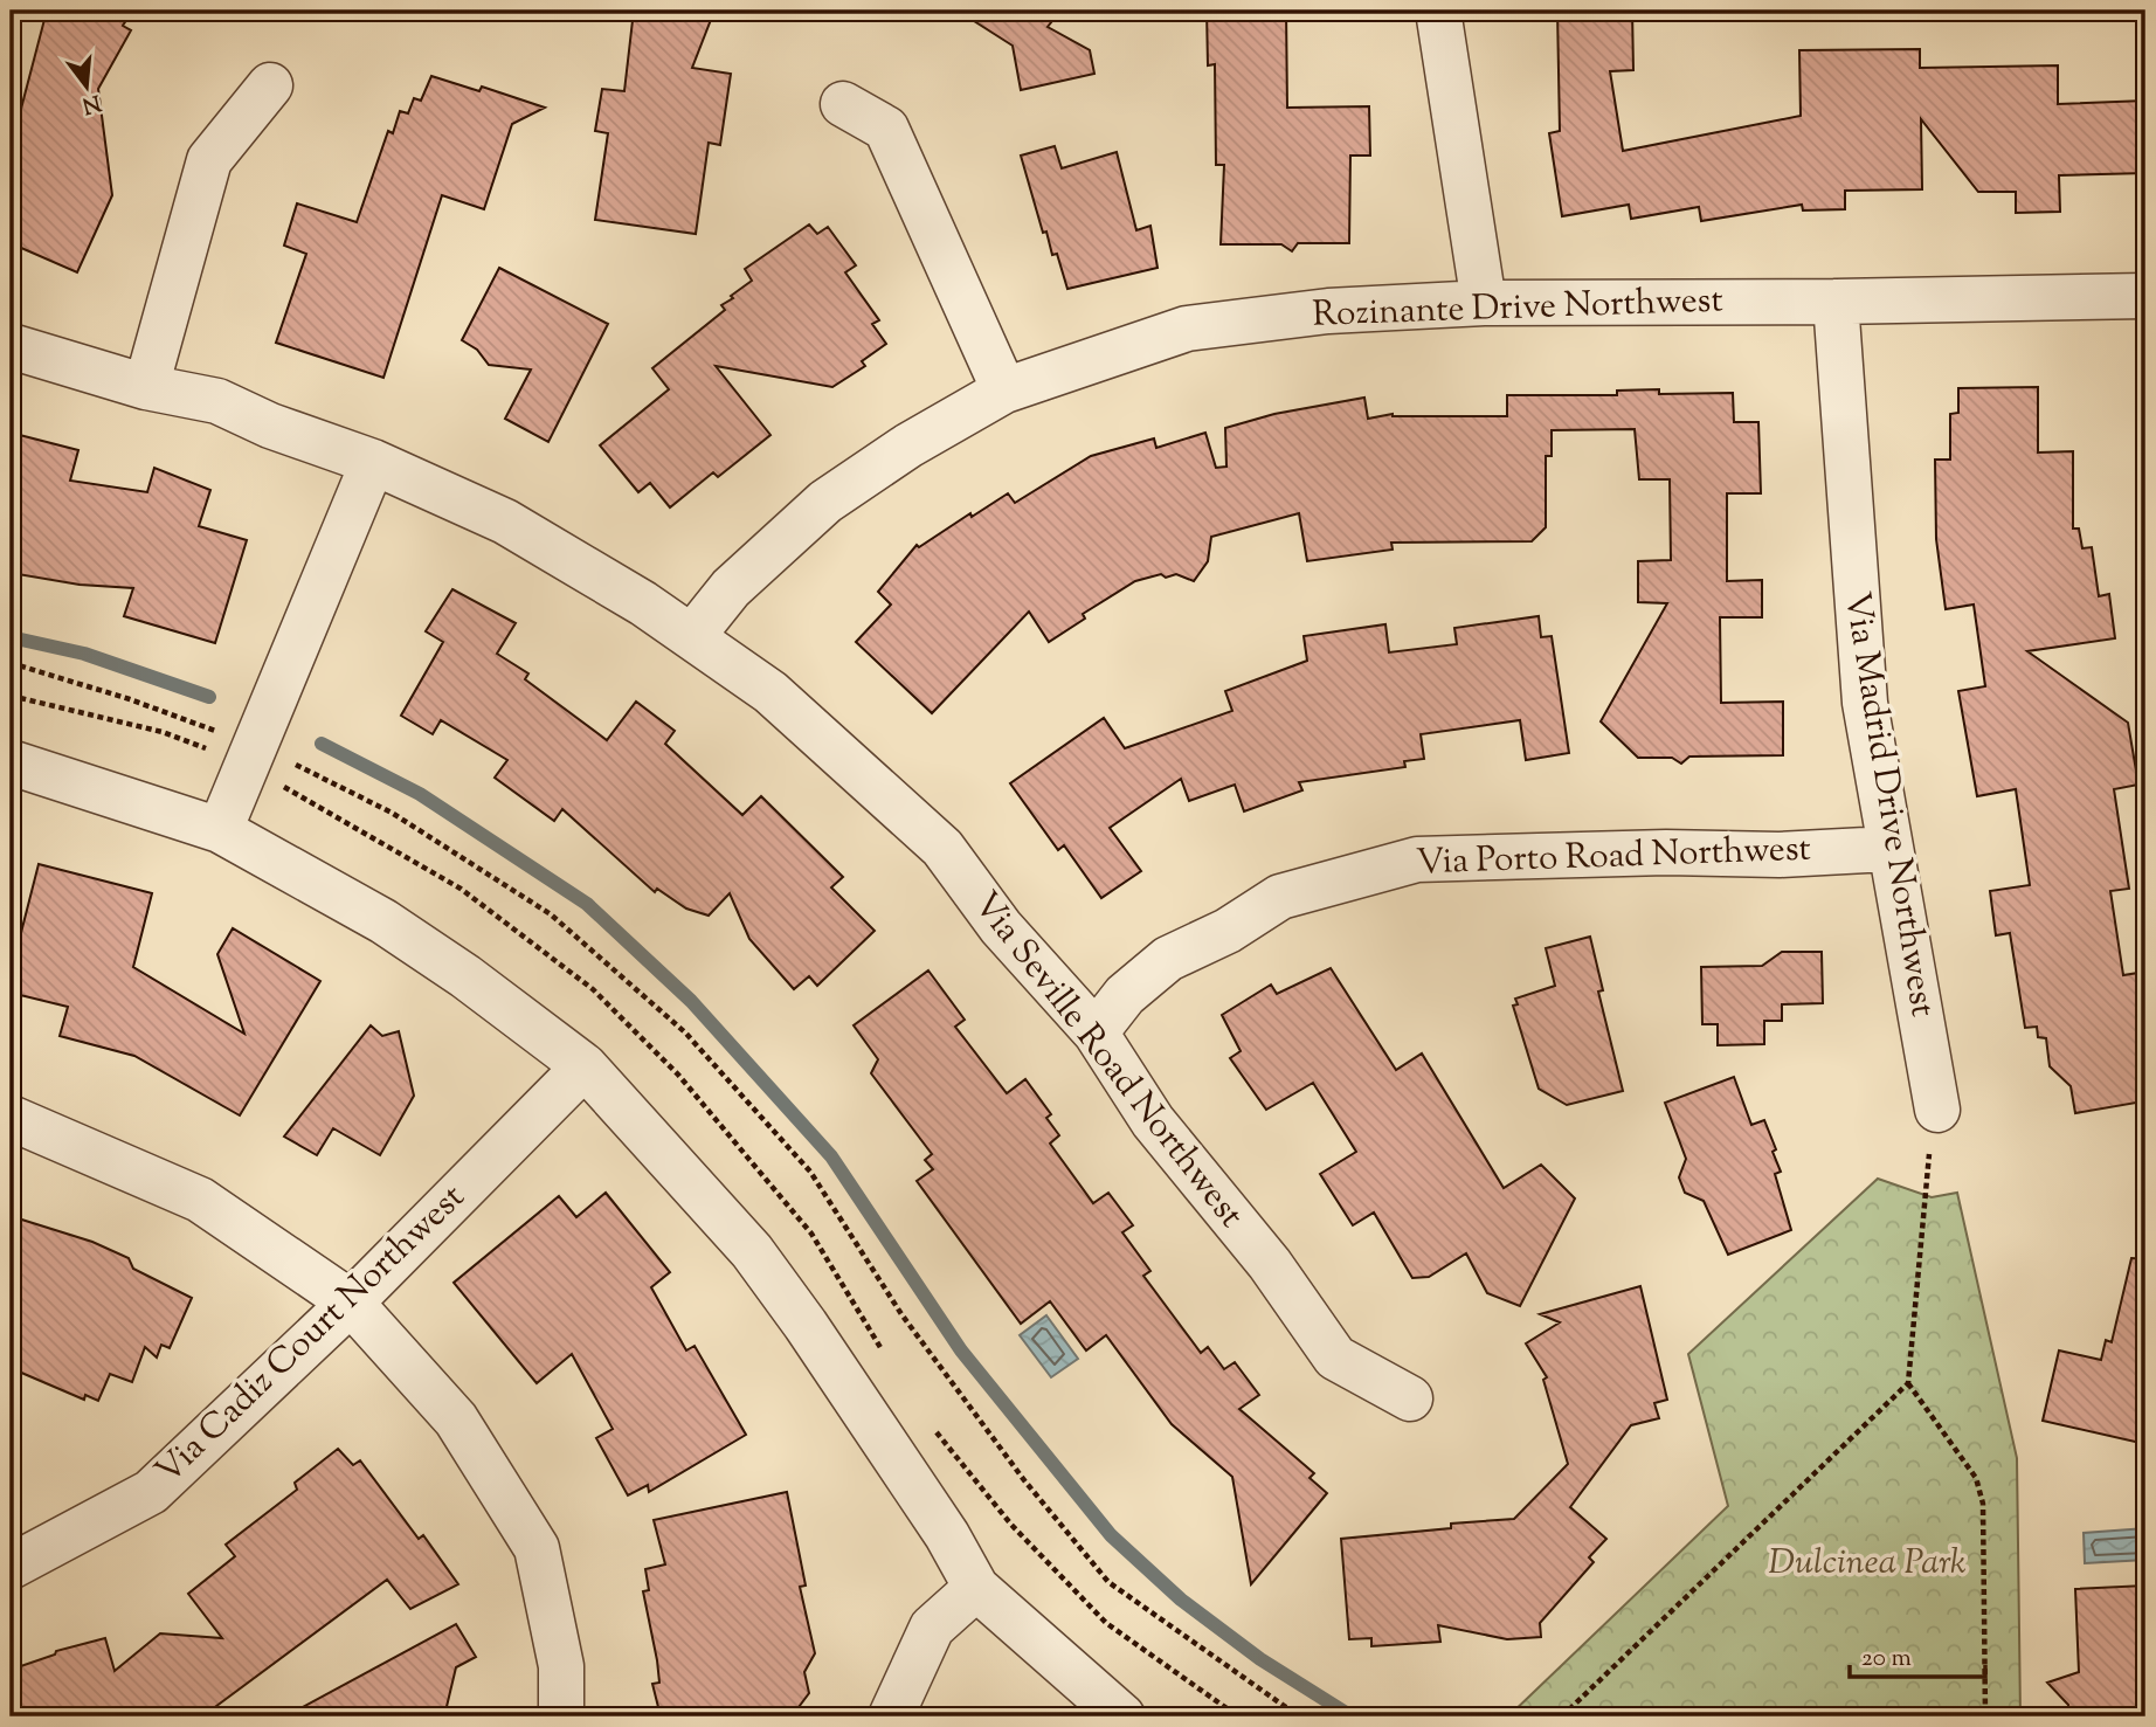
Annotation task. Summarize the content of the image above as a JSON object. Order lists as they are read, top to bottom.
{
  "streets": {
    "street": [
      "Rozinante Drive Northwest",
      "Via Madrid Drive Northwest",
      "Via Porto Road Northwest",
      "Via Seville Road Northwest",
      "Via Cadiz Court Northwest"
    ]
  },
  "crossings": [
    ["Rozinante Drive Northwest", "Via Madrid Drive Northwest"],
    ["Rozinante Drive Northwest", "Via Seville Road Northwest"],
    ["Via Madrid Drive Northwest", "Via Porto Road Northwest"],
    ["Via Porto Road Northwest", "Via Seville Road Northwest"]
  ],
  "parks": ["Dulcinea Park"],
  "scale_bar": "20 m",
  "north": "bottom"
}
